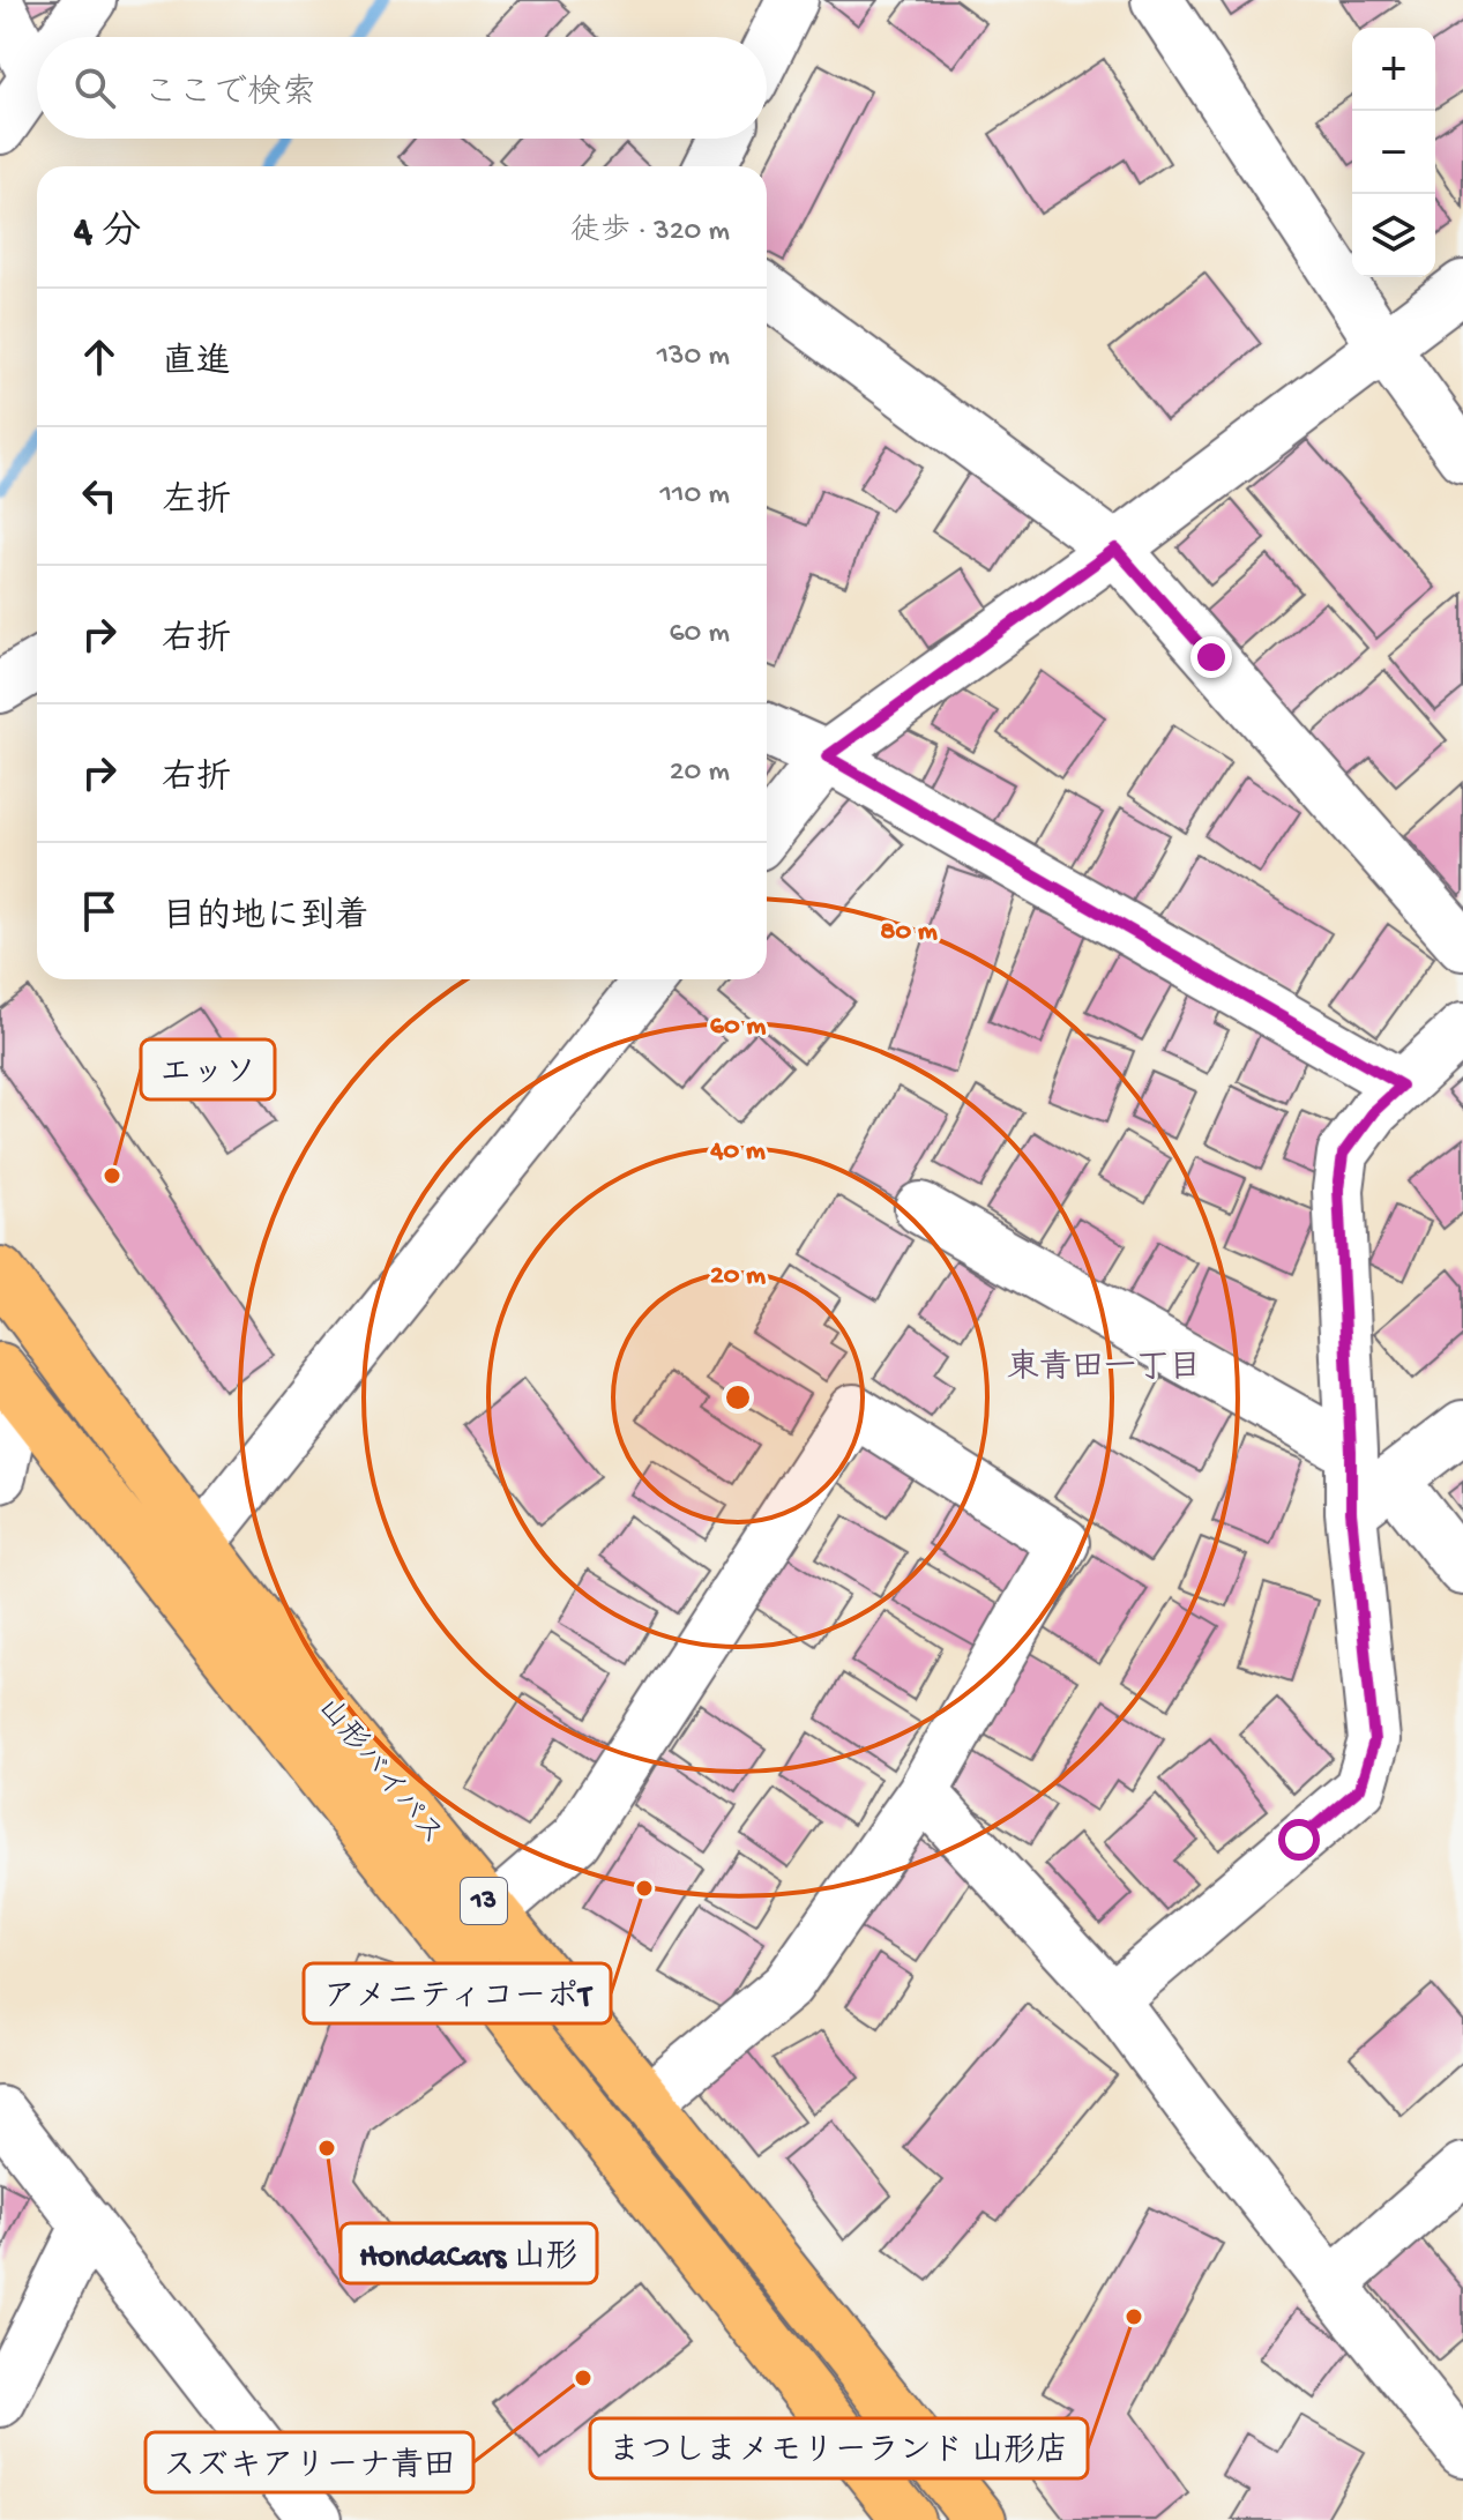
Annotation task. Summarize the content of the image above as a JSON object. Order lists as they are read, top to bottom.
{
  "streets": {
    "highway": ["山形バイパス", "13"]
  },
  "districts": ["東青田一丁目"],
  "places": [
    "エッソ",
    "アメニティコーポT",
    "HondaCars 山形",
    "まつしまメモリーランド 山形店",
    "スズキアリーナ青田"
  ],
  "page": {
    "map_buttons": ["+", "−"],
    "search": "ここで検索",
    "heading": ["4 分", "徒歩 · 320 m"],
    "list": [
      ["直進", "130 m"],
      ["左折", "110 m"],
      ["右折", "60 m"],
      ["右折", "20 m"],
      "目的地に到着"
    ]
  },
  "rings": [
    "80 m",
    "60 m",
    "40 m",
    "20 m"
  ]
}
